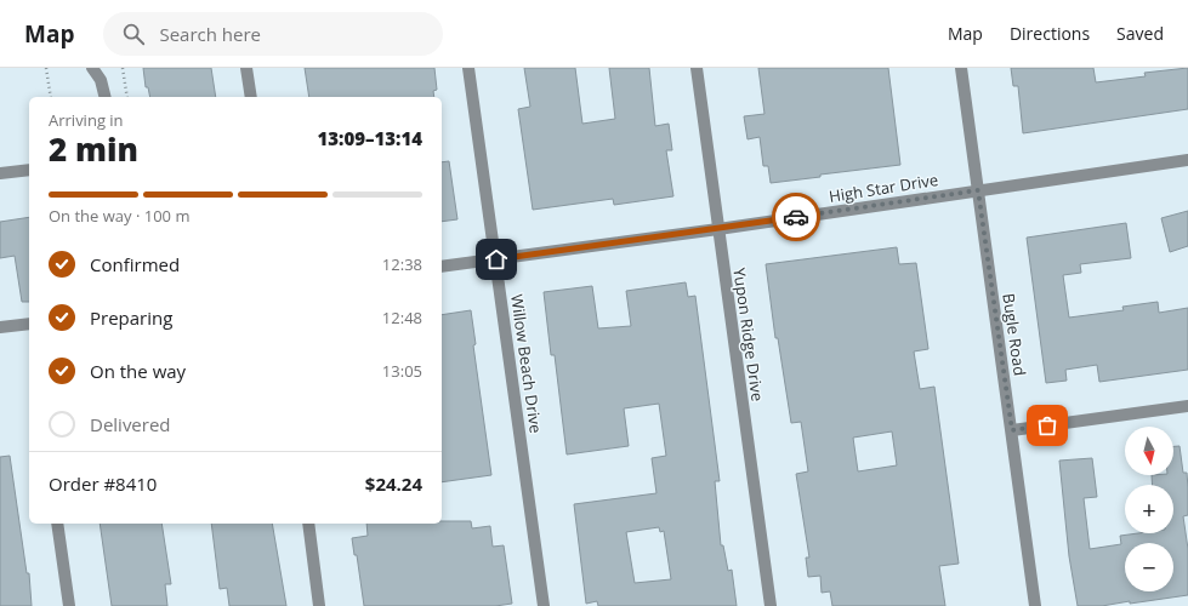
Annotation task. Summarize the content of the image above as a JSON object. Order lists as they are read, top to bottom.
{
  "streets": {
    "street": [
      "High Star Drive",
      "Yupon Ridge Drive",
      "Bugle Road",
      "Willow Beach Drive"
    ]
  },
  "crossings": [
    ["High Star Drive", "Yupon Ridge Drive"],
    ["High Star Drive", "Bugle Road"],
    ["High Star Drive", "Willow Beach Drive"]
  ],
  "north": "bottom",
  "page": {
    "header": "Map",
    "search": "Search here",
    "nav": ["Map", "Directions", "Saved"],
    "heading": ["2 min", "Arriving in", "13:09–13:14"],
    "panel": ["Order #8410", "$24.24"],
    "bar": "On the way · 100 m",
    "list": [
      ["Confirmed", "12:38"],
      ["Preparing", "12:48"],
      ["On the way", "13:05"],
      "Delivered"
    ],
    "map_buttons": ["+", "−"]
  }
}
